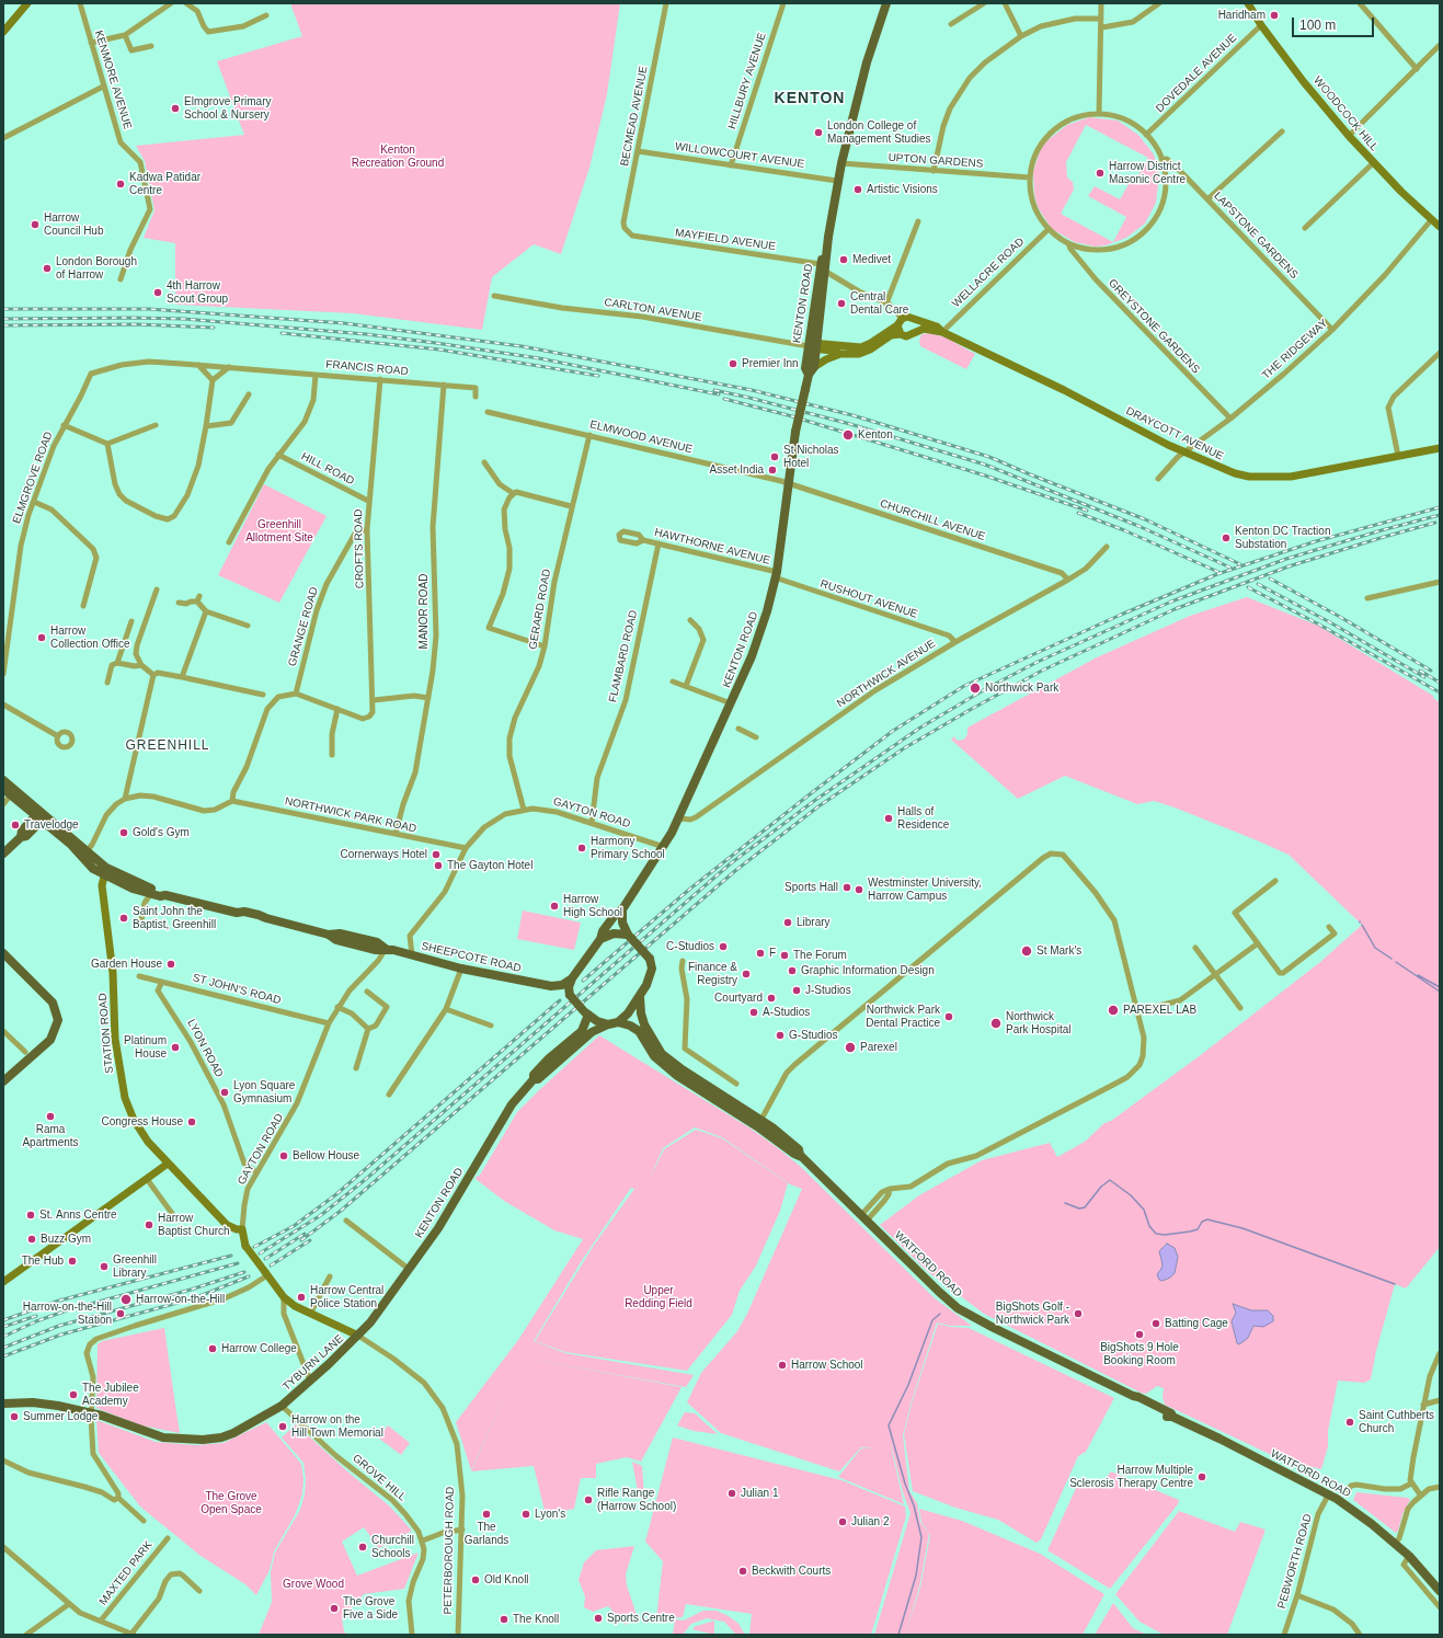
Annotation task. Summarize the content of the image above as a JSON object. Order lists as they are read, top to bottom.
{
  "streets": {
    "main road": [
      "KENTON ROAD",
      "SHEEPCOTE ROAD",
      "WATFORD ROAD",
      "TYBURN LANE"
    ],
    "street": [
      "DOVEDALE AVENUE",
      "KENMORE AVENUE",
      "HILLBURY AVENUE",
      "WOODCOCK HILL",
      "BECMEAD AVENUE",
      "WILLOWCOURT AVENUE",
      "UPTON GARDENS",
      "LAPSTONE GARDENS",
      "MAYFIELD AVENUE",
      "WELLACRE ROAD",
      "CARLTON AVENUE",
      "GREYSTONE GARDENS",
      "THE RIDGEWAY",
      "FRANCIS ROAD",
      "DRAYCOTT AVENUE",
      "ELMWOOD AVENUE",
      "HILL ROAD",
      "ELMGROVE ROAD",
      "CHURCHILL AVENUE",
      "HAWTHORNE AVENUE",
      "CROFTS ROAD",
      "RUSHOUT AVENUE",
      "GERARD ROAD",
      "MANOR ROAD",
      "GRANGE ROAD",
      "FLAMBARD ROAD",
      "NORTHWICK AVENUE",
      "GAYTON ROAD",
      "NORTHWICK PARK ROAD",
      "ST JOHN'S ROAD",
      "STATION ROAD",
      "LYON ROAD",
      "GROVE HILL",
      "PETERBOROUGH ROAD",
      "PEBWORTH ROAD",
      "MAXTED PARK"
    ]
  },
  "crossings": [
    ["DOVEDALE AVENUE", "WOODCOCK HILL"],
    ["DOVEDALE AVENUE", "UPTON GARDENS"],
    ["DOVEDALE AVENUE", "LAPSTONE GARDENS"],
    ["DOVEDALE AVENUE", "WELLACRE ROAD"],
    ["DOVEDALE AVENUE", "GREYSTONE GARDENS"],
    ["HILLBURY AVENUE", "WILLOWCOURT AVENUE"],
    ["WOODCOCK HILL", "THE RIDGEWAY"],
    ["BECMEAD AVENUE", "WILLOWCOURT AVENUE"],
    ["BECMEAD AVENUE", "MAYFIELD AVENUE"],
    ["WILLOWCOURT AVENUE", "KENTON ROAD"],
    ["UPTON GARDENS", "LAPSTONE GARDENS"],
    ["UPTON GARDENS", "WELLACRE ROAD"],
    ["UPTON GARDENS", "KENTON ROAD"],
    ["UPTON GARDENS", "GREYSTONE GARDENS"],
    ["LAPSTONE GARDENS", "WELLACRE ROAD"],
    ["LAPSTONE GARDENS", "GREYSTONE GARDENS"],
    ["LAPSTONE GARDENS", "THE RIDGEWAY"],
    ["MAYFIELD AVENUE", "KENTON ROAD"],
    ["MAYFIELD AVENUE", "DRAYCOTT AVENUE"],
    ["WELLACRE ROAD", "GREYSTONE GARDENS"],
    ["WELLACRE ROAD", "DRAYCOTT AVENUE"],
    ["KENTON ROAD", "CARLTON AVENUE"],
    ["KENTON ROAD", "DRAYCOTT AVENUE"],
    ["KENTON ROAD", "ELMWOOD AVENUE"],
    ["KENTON ROAD", "CHURCHILL AVENUE"],
    ["KENTON ROAD", "HAWTHORNE AVENUE"],
    ["KENTON ROAD", "RUSHOUT AVENUE"],
    ["KENTON ROAD", "NORTHWICK AVENUE"],
    ["KENTON ROAD", "GAYTON ROAD"],
    ["KENTON ROAD", "SHEEPCOTE ROAD"],
    ["KENTON ROAD", "WATFORD ROAD"],
    ["KENTON ROAD", "TYBURN LANE"],
    ["KENTON ROAD", "PETERBOROUGH ROAD"],
    ["GREYSTONE GARDENS", "THE RIDGEWAY"],
    ["THE RIDGEWAY", "DRAYCOTT AVENUE"],
    ["FRANCIS ROAD", "ELMGROVE ROAD"],
    ["FRANCIS ROAD", "CROFTS ROAD"],
    ["FRANCIS ROAD", "MANOR ROAD"],
    ["ELMWOOD AVENUE", "CHURCHILL AVENUE"],
    ["ELMWOOD AVENUE", "GERARD ROAD"],
    ["HILL ROAD", "CROFTS ROAD"],
    ["CHURCHILL AVENUE", "NORTHWICK AVENUE"],
    ["HAWTHORNE AVENUE", "RUSHOUT AVENUE"],
    ["HAWTHORNE AVENUE", "FLAMBARD ROAD"],
    ["CROFTS ROAD", "GRANGE ROAD"],
    ["RUSHOUT AVENUE", "NORTHWICK AVENUE"],
    ["GERARD ROAD", "GAYTON ROAD"],
    ["MANOR ROAD", "NORTHWICK PARK ROAD"],
    ["FLAMBARD ROAD", "GAYTON ROAD"],
    ["GAYTON ROAD", "NORTHWICK PARK ROAD"],
    ["GAYTON ROAD", "SHEEPCOTE ROAD"],
    ["GAYTON ROAD", "ST JOHN'S ROAD"],
    ["GAYTON ROAD", "STATION ROAD"],
    ["GAYTON ROAD", "LYON ROAD"],
    ["SHEEPCOTE ROAD", "STATION ROAD"],
    ["SHEEPCOTE ROAD", "WATFORD ROAD"],
    ["ST JOHN'S ROAD", "LYON ROAD"],
    ["WATFORD ROAD", "PEBWORTH ROAD"],
    ["TYBURN LANE", "GROVE HILL"],
    ["TYBURN LANE", "PETERBOROUGH ROAD"]
  ],
  "districts": ["KENTON", "GREENHILL"],
  "parks": [
    "Kenton Recreation Ground",
    "Greenhill Allotment Site",
    "Upper Redding Field",
    "The Grove Open Space",
    "Grove Wood"
  ],
  "places": [
    "Haridham",
    "Elmgrove Primary School & Nursery",
    "London College of Management Studies",
    "Harrow District Masonic Centre",
    "Kadwa Patidar Centre",
    "Artistic Visions",
    "Harrow Council Hub",
    "Medivet",
    "London Borough of Harrow",
    "4th Harrow Scout Group",
    "Central Dental Care",
    "Premier Inn",
    "Kenton",
    "St Nicholas Hotel",
    "Asset India",
    "Kenton DC Traction Substation",
    "Harrow Collection Office",
    "Northwick Park",
    "Halls of Residence",
    "Travelodge",
    "Gold's Gym",
    "Harmony Primary School",
    "Cornerways Hotel",
    "The Gayton Hotel",
    "Sports Hall",
    "Westminster University, Harrow Campus",
    "Harrow High School",
    "Saint John the Baptist, Greenhill",
    "Library",
    "C-Studios",
    "St Mark's",
    "F",
    "The Forum",
    "Garden House",
    "Graphic Information Design",
    "Finance & Registry",
    "J-Studios",
    "Courtyard",
    "PAREXEL LAB",
    "A-Studios",
    "Northwick Park Dental Practice",
    "Northwick Park Hospital",
    "G-Studios",
    "Platinum House",
    "Parexel",
    "Lyon Square Gymnasium",
    "Rama Apartments",
    "Congress House",
    "Bellow House",
    "St. Anns Centre",
    "Harrow Baptist Church",
    "Buzz Gym",
    "The Hub",
    "Greenhill Library",
    "Harrow Central Police Station",
    "Harrow-on-the-Hill",
    "Harrow-on-the-Hill Station",
    "BigShots Golf - Northwick Park",
    "Batting Cage",
    "BigShots 9 Hole Booking Room",
    "Harrow College",
    "Harrow School",
    "The Jubilee Academy",
    "Summer Lodge",
    "Saint Cuthberts Church",
    "Harrow on the Hill Town Memorial",
    "Harrow Multiple Sclerosis Therapy Centre",
    "Julian 1",
    "Rifle Range (Harrow School)",
    "The Garlands",
    "Lyon's",
    "Julian 2",
    "Churchill Schools",
    "Beckwith Courts",
    "Old Knoll",
    "The Grove Five a Side",
    "Sports Centre",
    "The Knoll"
  ],
  "scale_bar": "100 m"
}
